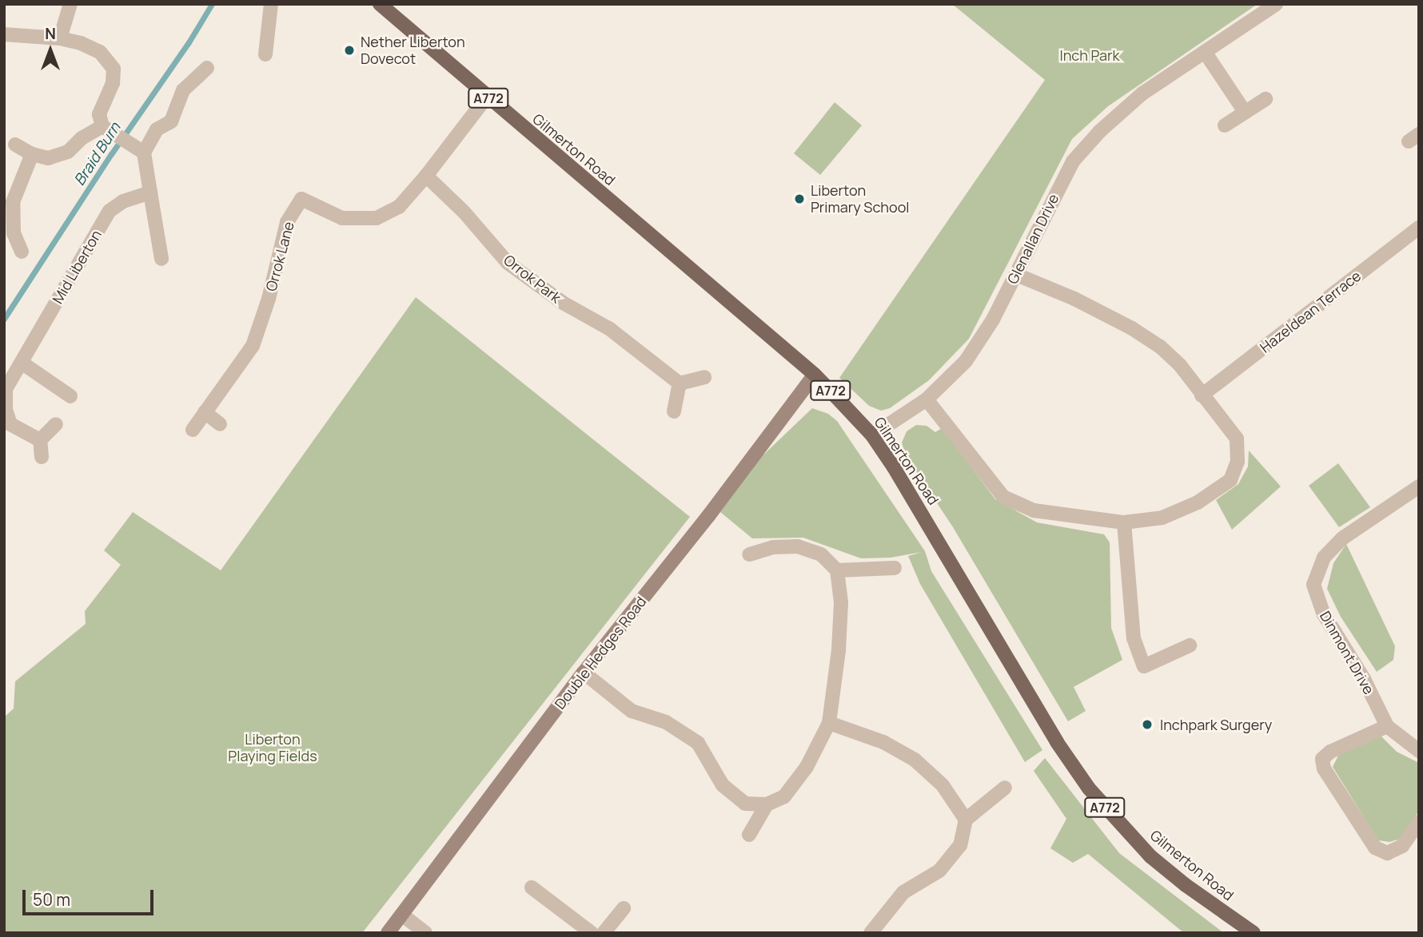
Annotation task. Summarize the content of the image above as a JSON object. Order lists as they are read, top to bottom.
{
  "streets": {
    "main road": ["A772", "Gilmerton Road"],
    "street": [
      "Glenallan Drive",
      "Orrok Lane",
      "Mid Liberton",
      "Orrok Park",
      "Hazeldean Terrace",
      "Double Hedges Road",
      "Dinmont Drive"
    ]
  },
  "crossings": [
    ["Gilmerton Road", "Glenallan Drive"],
    ["Gilmerton Road", "Double Hedges Road"],
    ["Orrok Lane", "Orrok Park"]
  ],
  "water": ["Braid Burn"],
  "parks": ["Inch Park", "Liberton Playing Fields"],
  "places": ["Nether Liberton Dovecot", "Liberton Primary School", "Inchpark Surgery"],
  "scale_bar": "50 m",
  "north": "top"
}
